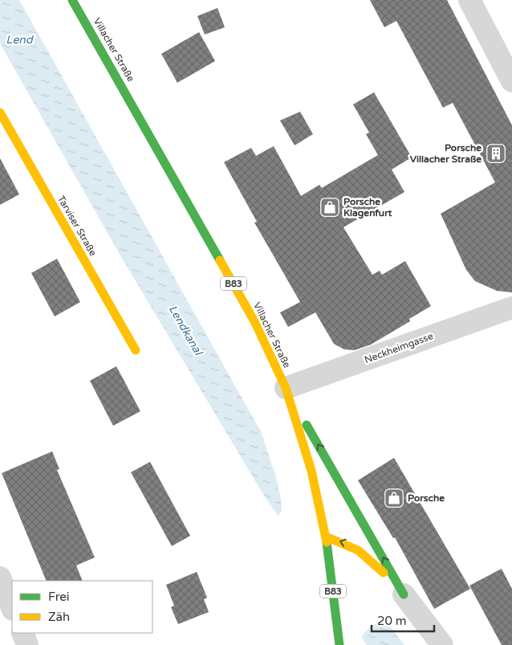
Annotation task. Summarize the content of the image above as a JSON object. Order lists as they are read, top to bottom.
{
  "streets": {
    "main road": ["Villacher Straße", "Tarviser Straße", "B83"],
    "street": ["Neckheimgasse"]
  },
  "crossings": [
    ["Villacher Straße", "Neckheimgasse"]
  ],
  "water": ["Lend", "Lendkanal"],
  "places": {
    "building": ["Porsche Villacher Straße"],
    "shop": ["Porsche Klagenfurt", "Porsche"]
  },
  "legend": ["Frei", "Zäh"],
  "scale_bar": "20 m"
}
